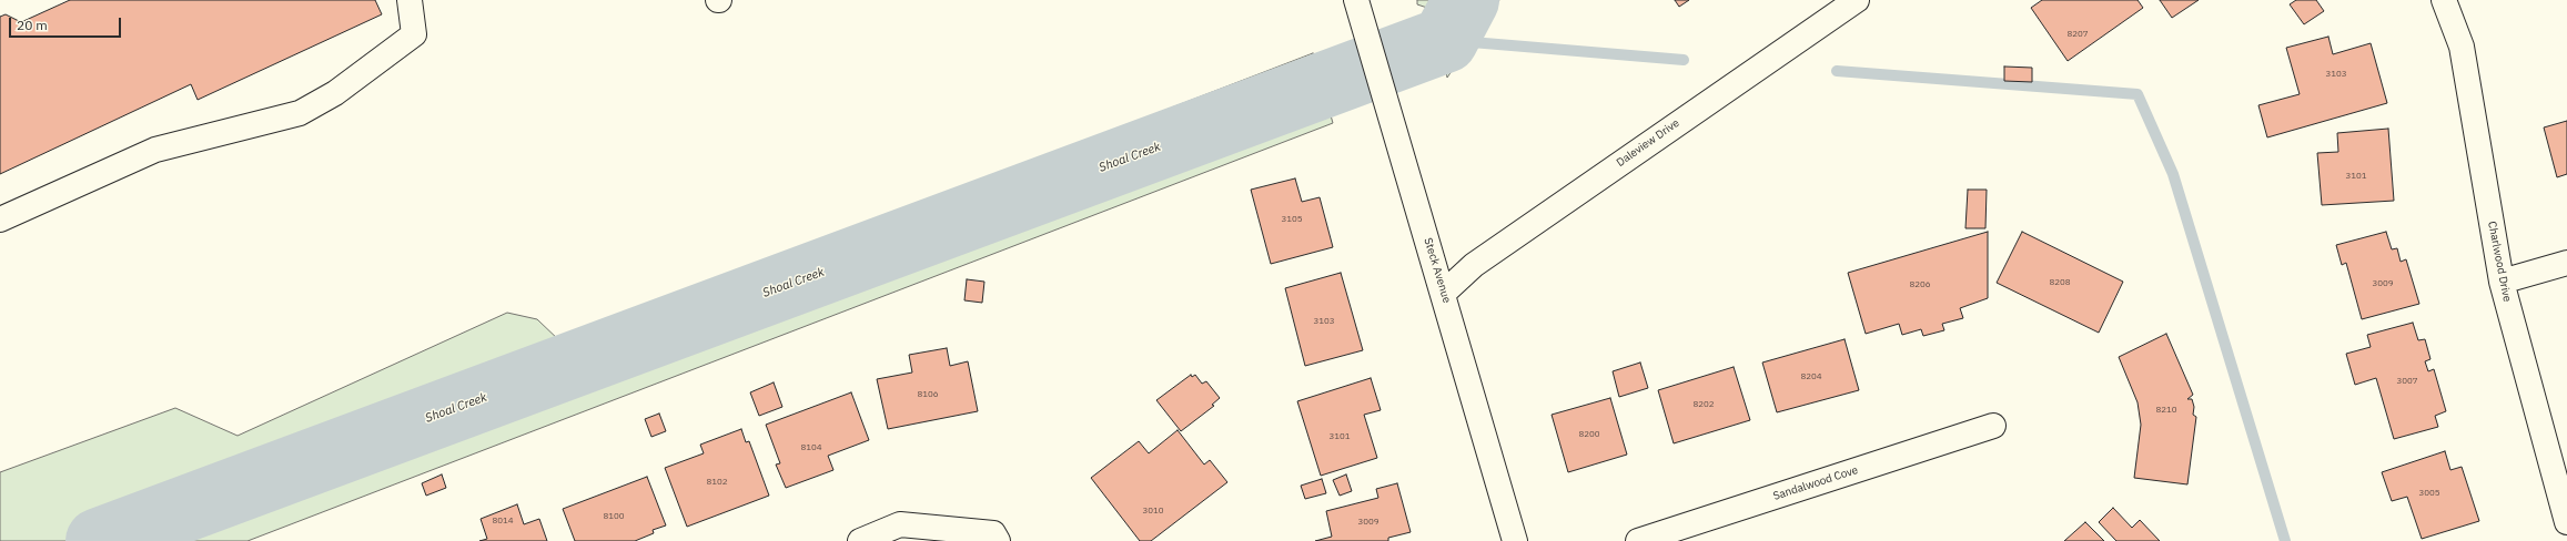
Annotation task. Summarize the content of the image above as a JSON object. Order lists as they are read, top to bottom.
{
  "streets": {
    "street": [
      "Daleview Drive",
      "Charlwood Drive",
      "Steck Avenue",
      "Sandalwood Cove"
    ]
  },
  "crossings": [
    ["Daleview Drive", "Steck Avenue"]
  ],
  "water": ["Shoal Creek"],
  "house_numbers": [
    "8207",
    "3103",
    "3101",
    "3105",
    "8208",
    "3009",
    "8206",
    "3103",
    "8204",
    "3007",
    "8106",
    "8202",
    "8210",
    "8200",
    "3101",
    "8104",
    "8102",
    "3005",
    "3010",
    "8100",
    "8014",
    "3009"
  ],
  "scale_bar": "20 m"
}
